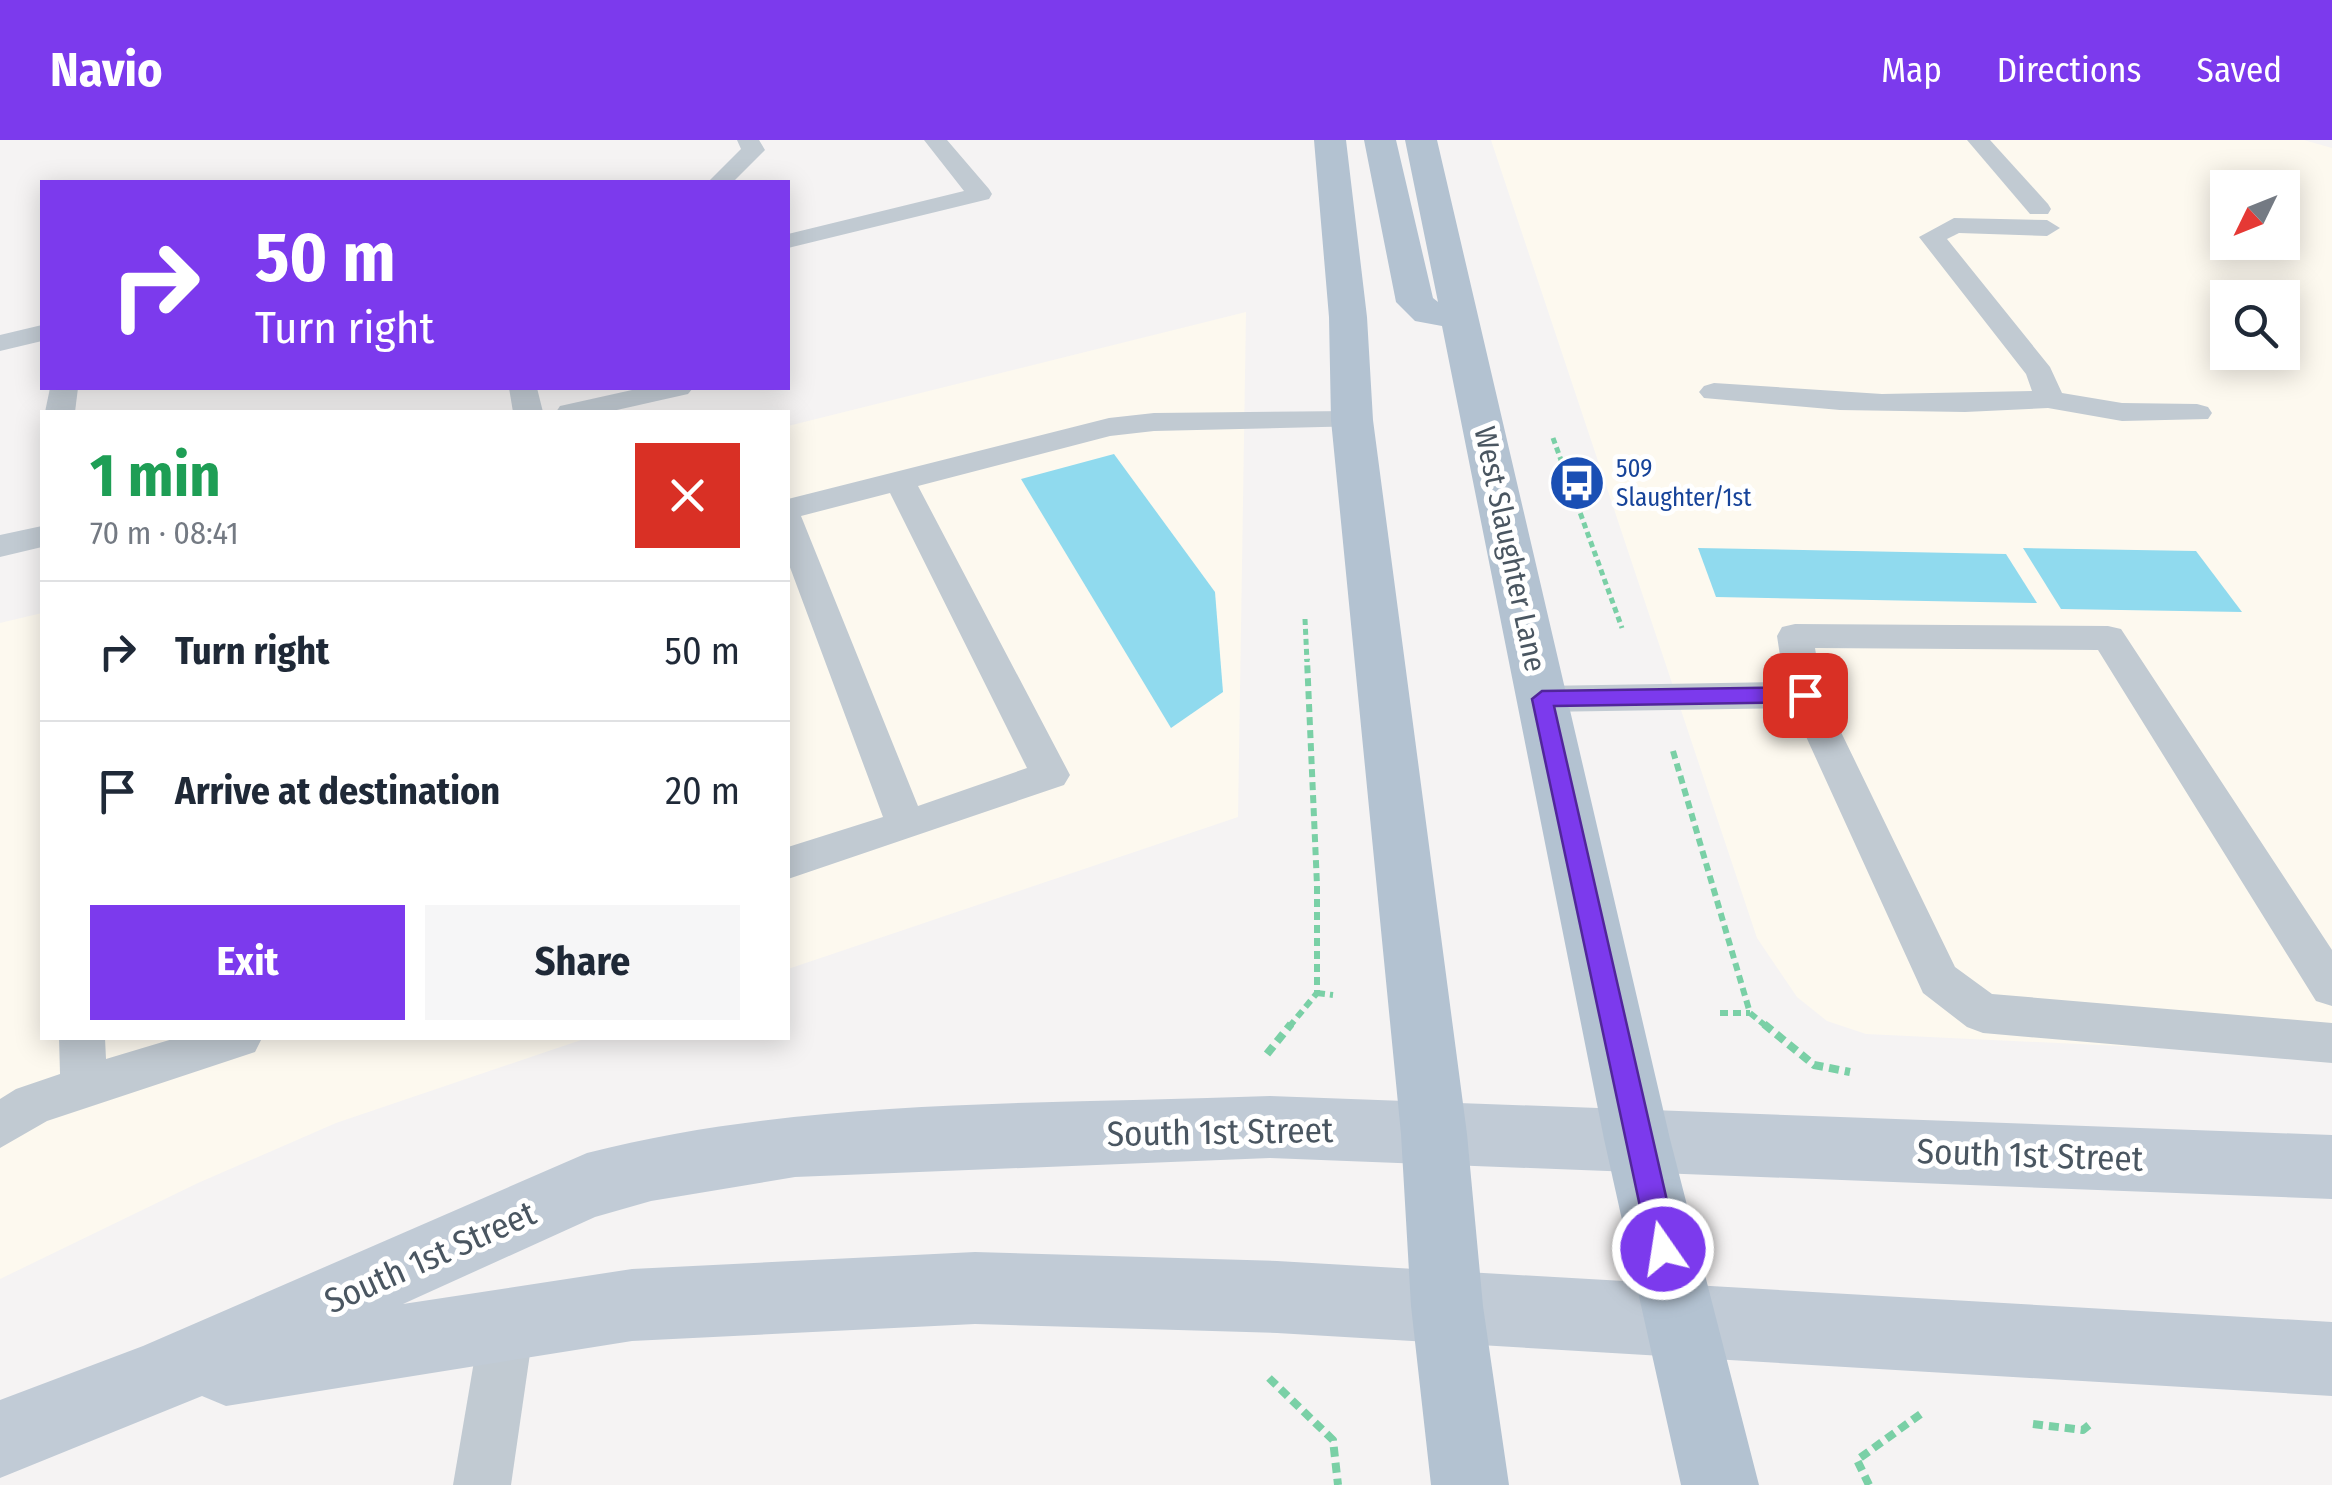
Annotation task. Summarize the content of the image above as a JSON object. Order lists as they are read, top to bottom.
{
  "streets": {
    "main road": ["West Slaughter Lane", "South 1st Street"]
  },
  "crossings": [
    ["West Slaughter Lane", "South 1st Street"]
  ],
  "places": {
    "bus stop": ["509 Slaughter/1st"]
  },
  "north": "bottom left",
  "page": {
    "header": "Navio",
    "nav": ["Map", "Directions", "Saved"],
    "turn": ["50 m", "Turn right"],
    "heading": ["1 min", "70 m · 08:41"],
    "list": [
      {
        "name": "Turn right",
        "value": "50 m"
      },
      {
        "name": "Arrive at destination",
        "value": "20 m"
      }
    ],
    "buttons": ["Exit", "Share"]
  }
}
